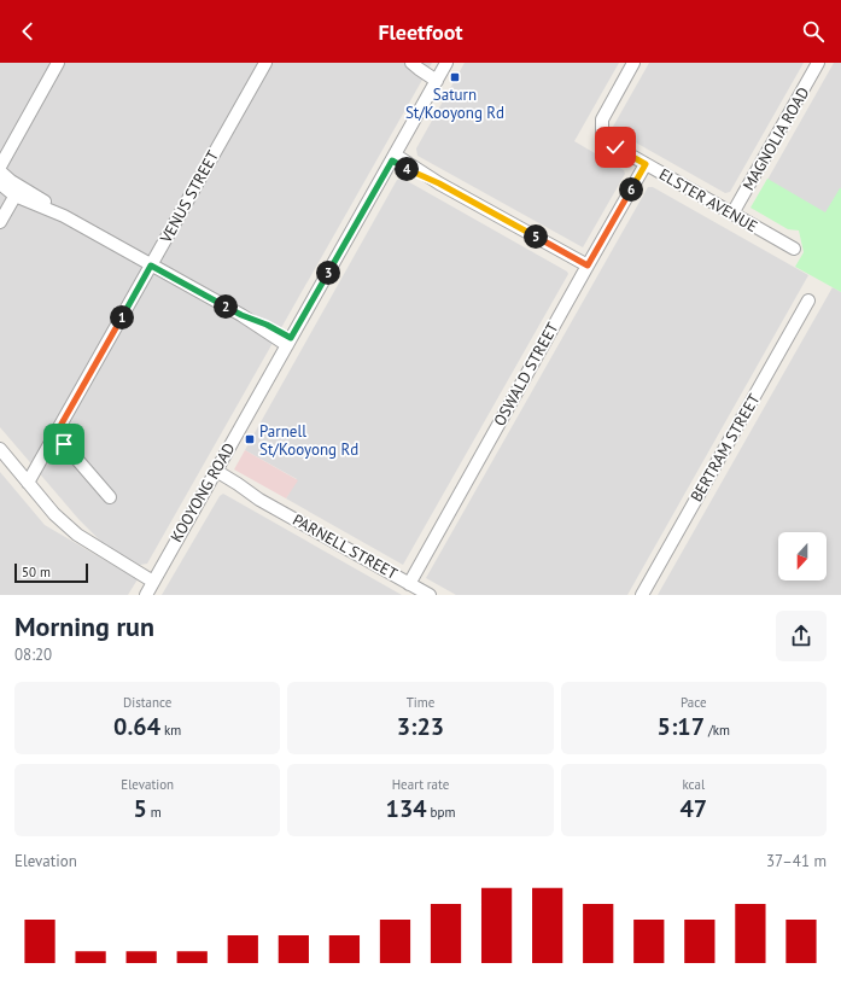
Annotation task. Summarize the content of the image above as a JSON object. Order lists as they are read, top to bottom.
{
  "streets": {
    "street": [
      "MAGNOLIA ROAD",
      "VENUS STREET",
      "ELSTER AVENUE",
      "OSWALD STREET",
      "BERTRAM STREET",
      "KOOYONG ROAD",
      "PARNELL STREET"
    ]
  },
  "crossings": [
    ["MAGNOLIA ROAD", "ELSTER AVENUE"],
    ["ELSTER AVENUE", "OSWALD STREET"],
    ["OSWALD STREET", "PARNELL STREET"],
    ["KOOYONG ROAD", "PARNELL STREET"]
  ],
  "places": {
    "transit": ["Saturn St/Kooyong Rd", "Parnell St/Kooyong Rd"]
  },
  "scale_bar": "50 m",
  "north": "bottom",
  "page": {
    "header": "Fleetfoot",
    "pins": [
      "4",
      "6",
      "5",
      "3",
      "2",
      "1"
    ],
    "scale": "50 m",
    "heading": ["Morning run", "08:20"],
    "stats": [
      ["Distance", "0.64 km"],
      ["Time", "3:23"],
      ["Pace", "5:17 /km"],
      ["Elevation", "5 m"],
      ["Heart rate", "134 bpm"],
      ["kcal", "47"]
    ],
    "chart": ["Elevation", "37–41 m"]
  }
}
